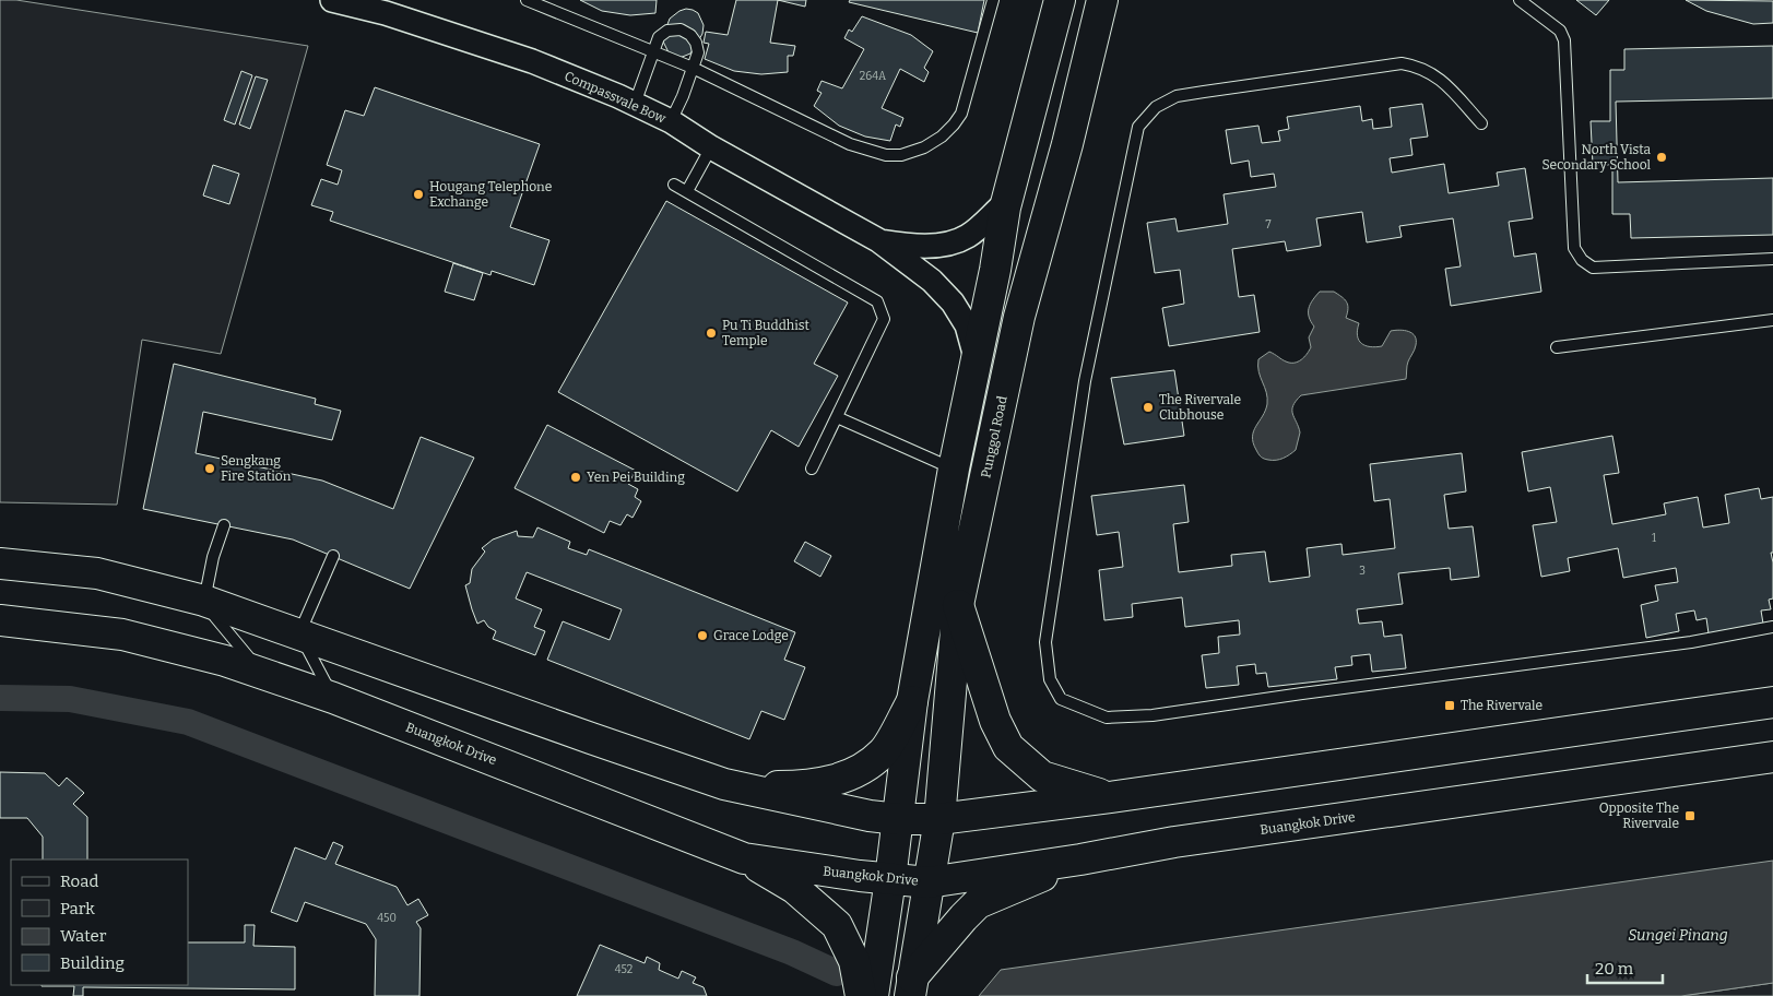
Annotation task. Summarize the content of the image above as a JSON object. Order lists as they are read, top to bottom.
{
  "streets": {
    "main road": ["Punggol Road", "Buangkok Drive"],
    "street": ["Compassvale Bow"]
  },
  "crossings": [
    ["Punggol Road", "Buangkok Drive"]
  ],
  "water": ["Sungei Pinang"],
  "places": {
    "other": [
      "North Vista Secondary School",
      "Hougang Telephone Exchange",
      "Pu Ti Buddhist Temple",
      "The Rivervale Clubhouse",
      "Sengkang Fire Station",
      "Yen Pei Building",
      "Grace Lodge"
    ],
    "transit": ["The Rivervale", "Opposite The Rivervale"]
  },
  "house_numbers": [
    "264A",
    "7",
    "1",
    "3",
    "450",
    "452"
  ],
  "legend": [
    "Road",
    "Park",
    "Water",
    "Building"
  ],
  "scale_bar": "20 m"
}
